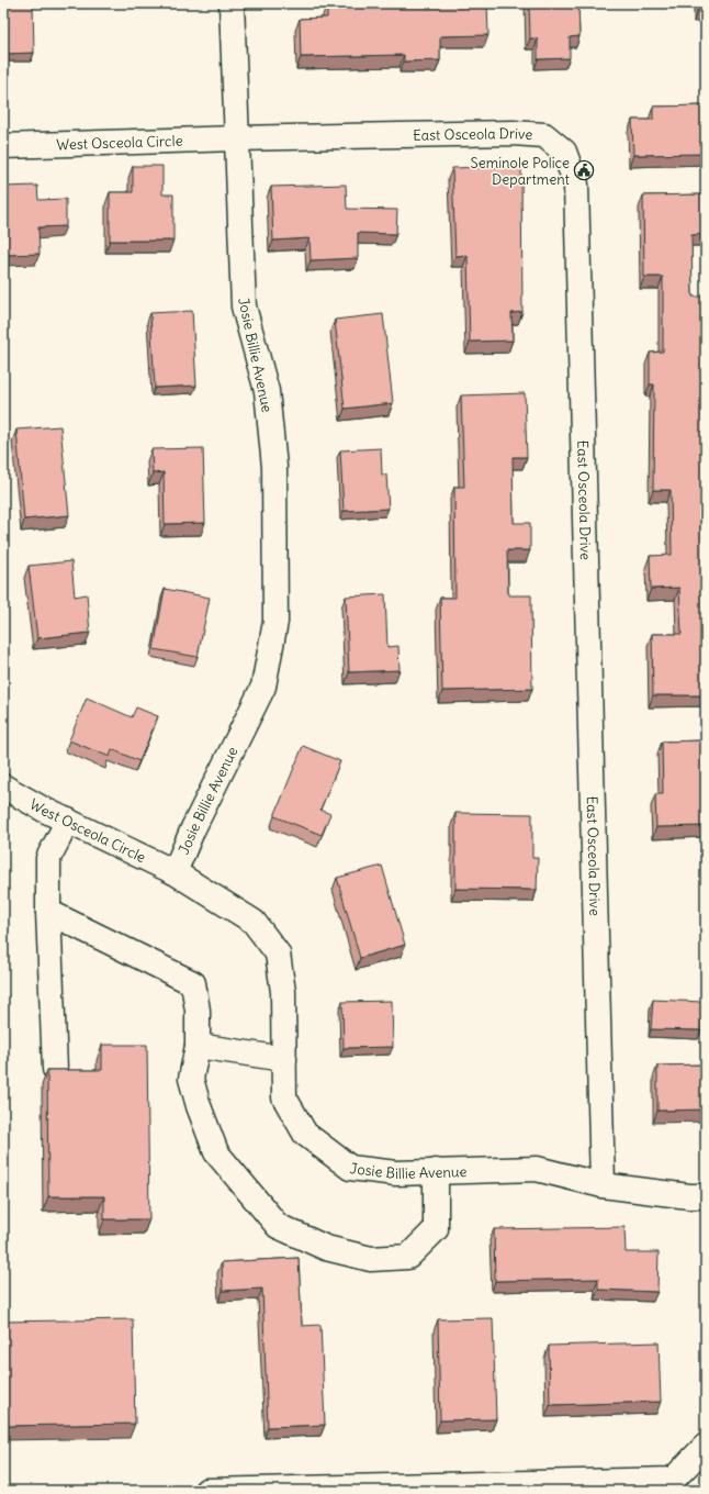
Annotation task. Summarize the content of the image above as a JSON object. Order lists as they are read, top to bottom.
{
  "streets": {
    "street": ["East Osceola Drive", "West Osceola Circle", "Josie Billie Avenue"]
  },
  "crossings": [
    ["East Osceola Drive", "West Osceola Circle"],
    ["East Osceola Drive", "Josie Billie Avenue"],
    ["West Osceola Circle", "Josie Billie Avenue"]
  ],
  "places": {
    "public building": ["Seminole Police Department"]
  }
}
